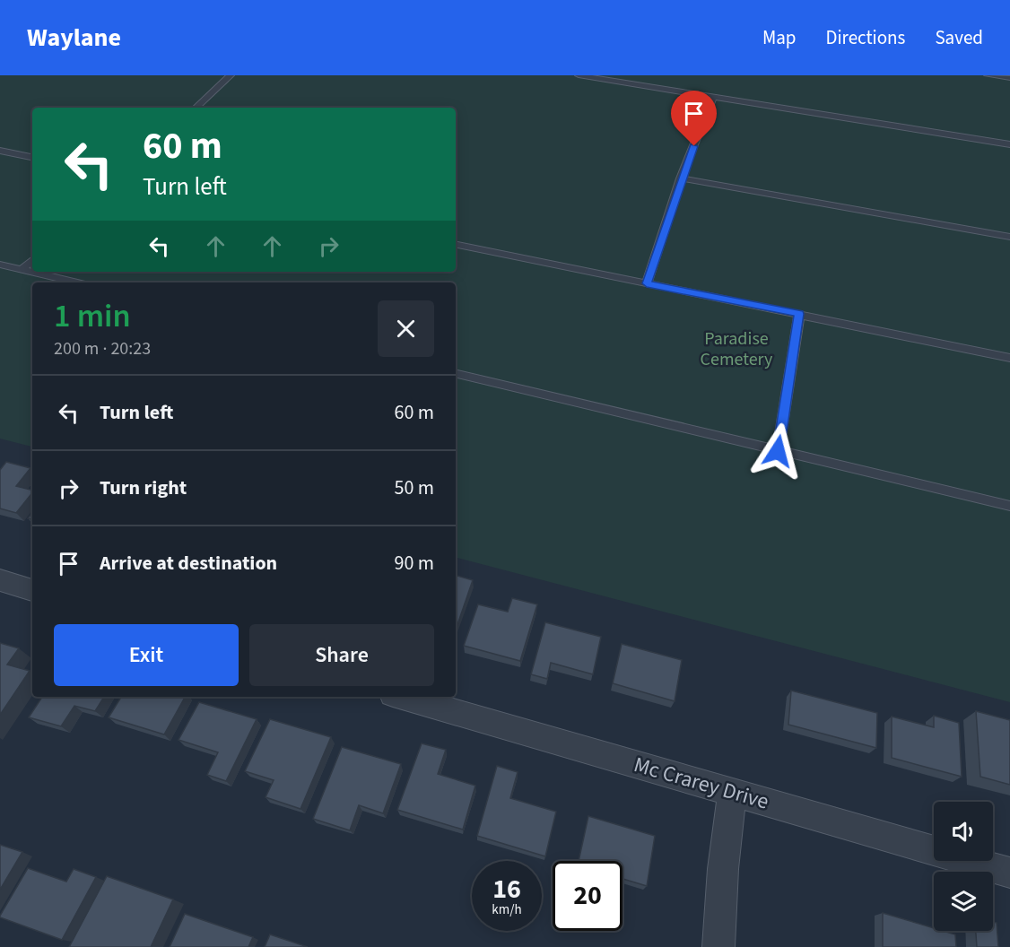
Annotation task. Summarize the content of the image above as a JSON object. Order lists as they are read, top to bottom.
{
  "streets": {
    "street": ["Mc Crarey Drive"]
  },
  "parks": ["Paradise Cemetery"],
  "page": {
    "header": "Waylane",
    "nav": ["Map", "Directions", "Saved"],
    "turn": ["60 m", "Turn left"],
    "heading": ["1 min", "200 m · 20:23"],
    "list": [
      {
        "name": "Turn left",
        "value": "60 m"
      },
      {
        "name": "Turn right",
        "value": "50 m"
      },
      {
        "name": "Arrive at destination",
        "value": "90 m"
      }
    ],
    "buttons": ["Exit", "Share"],
    "speed": "16 km/h",
    "limit": "20"
  }
}
